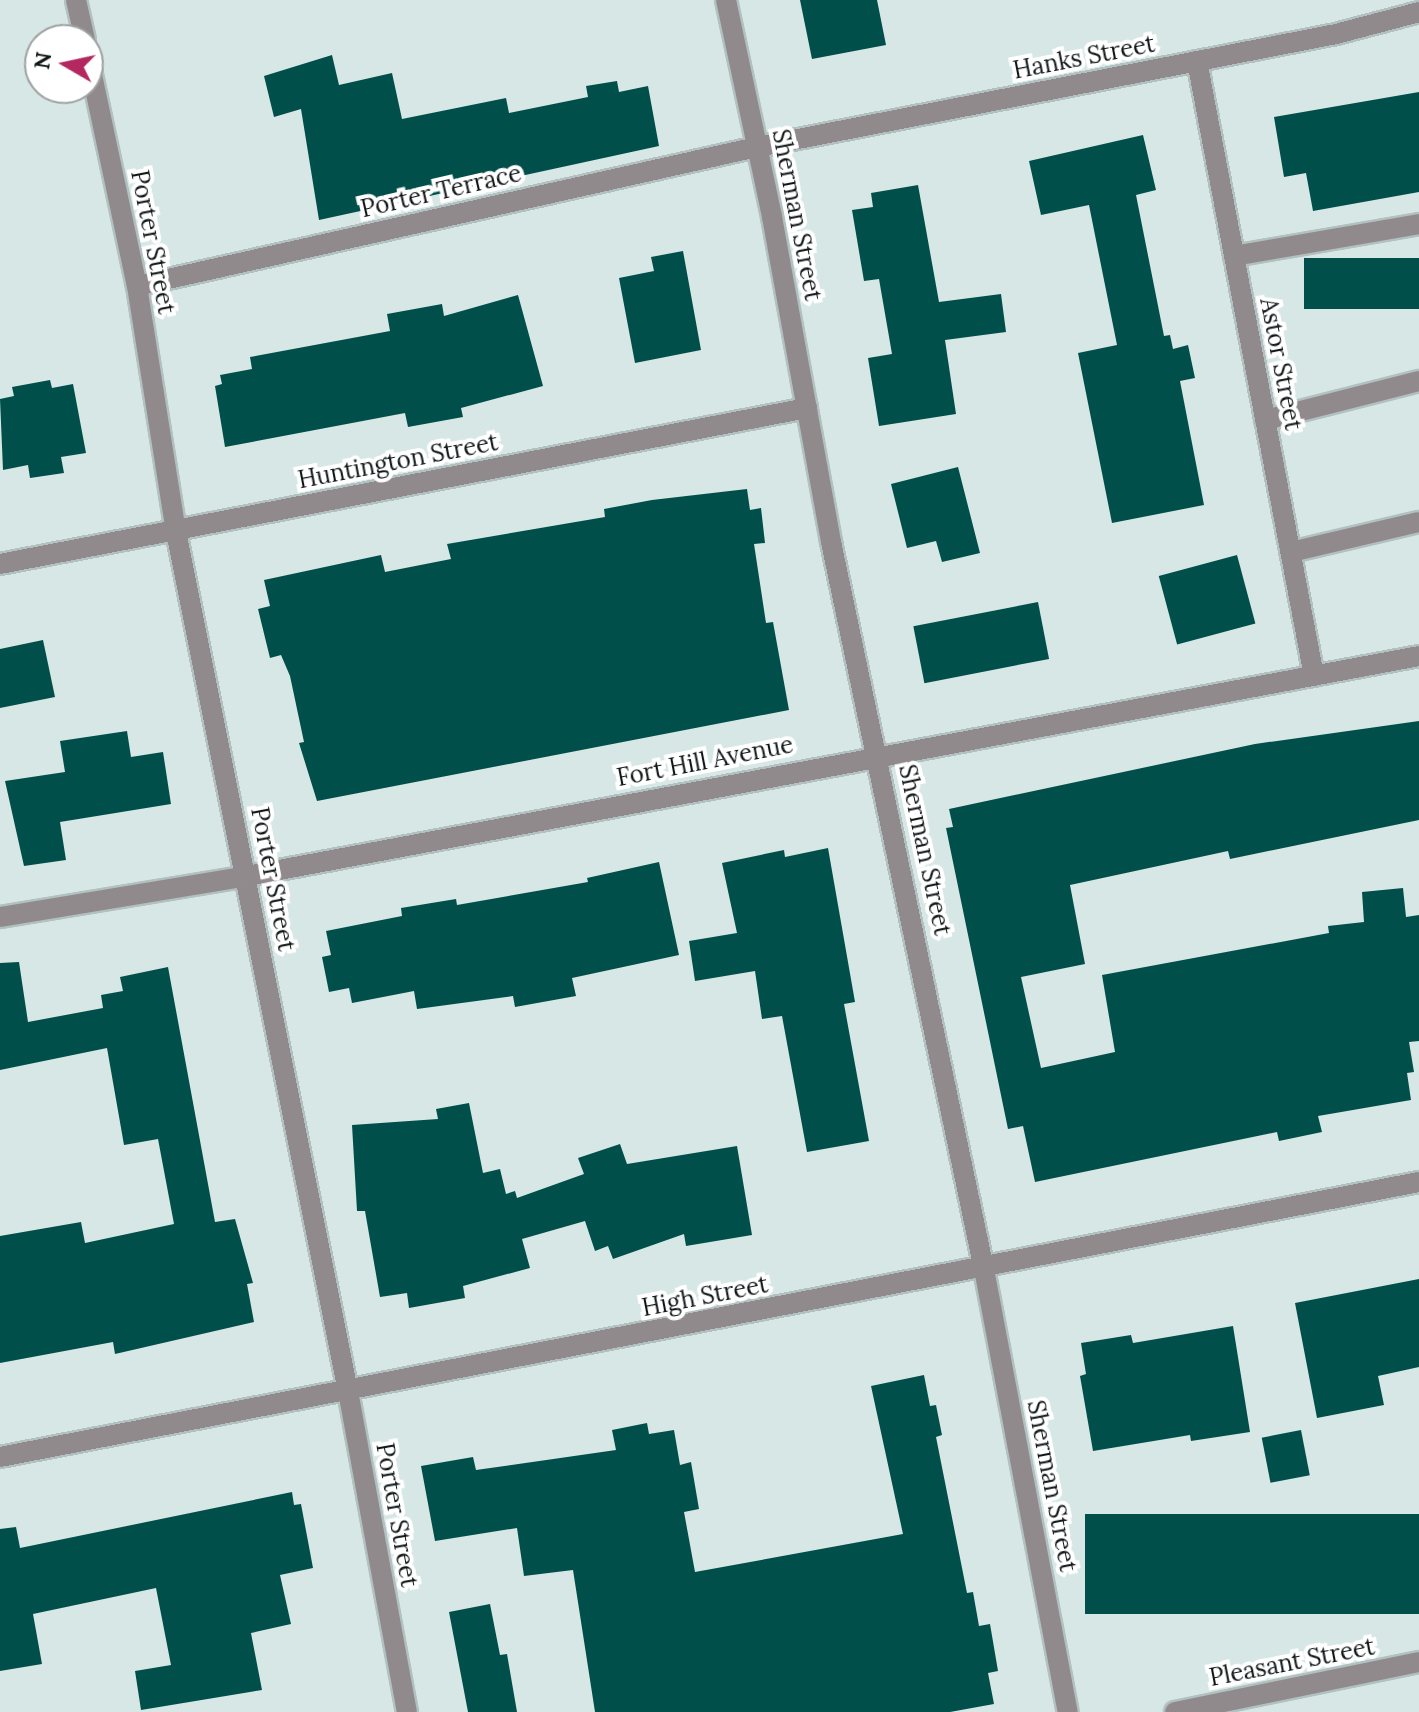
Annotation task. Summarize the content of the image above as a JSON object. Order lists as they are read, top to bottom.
{
  "streets": {
    "street": [
      "Hanks Street",
      "Porter Terrace",
      "Sherman Street",
      "Porter Street",
      "Astor Street",
      "Huntington Street",
      "Fort Hill Avenue",
      "High Street",
      "Pleasant Street"
    ]
  },
  "crossings": [
    ["Hanks Street", "Porter Terrace"],
    ["Hanks Street", "Sherman Street"],
    ["Hanks Street", "Astor Street"],
    ["Porter Terrace", "Sherman Street"],
    ["Porter Terrace", "Porter Street"],
    ["Sherman Street", "Huntington Street"],
    ["Sherman Street", "Fort Hill Avenue"],
    ["Sherman Street", "High Street"],
    ["Porter Street", "Huntington Street"],
    ["Porter Street", "Fort Hill Avenue"],
    ["Porter Street", "High Street"],
    ["Astor Street", "Fort Hill Avenue"]
  ],
  "north": "left"
}
